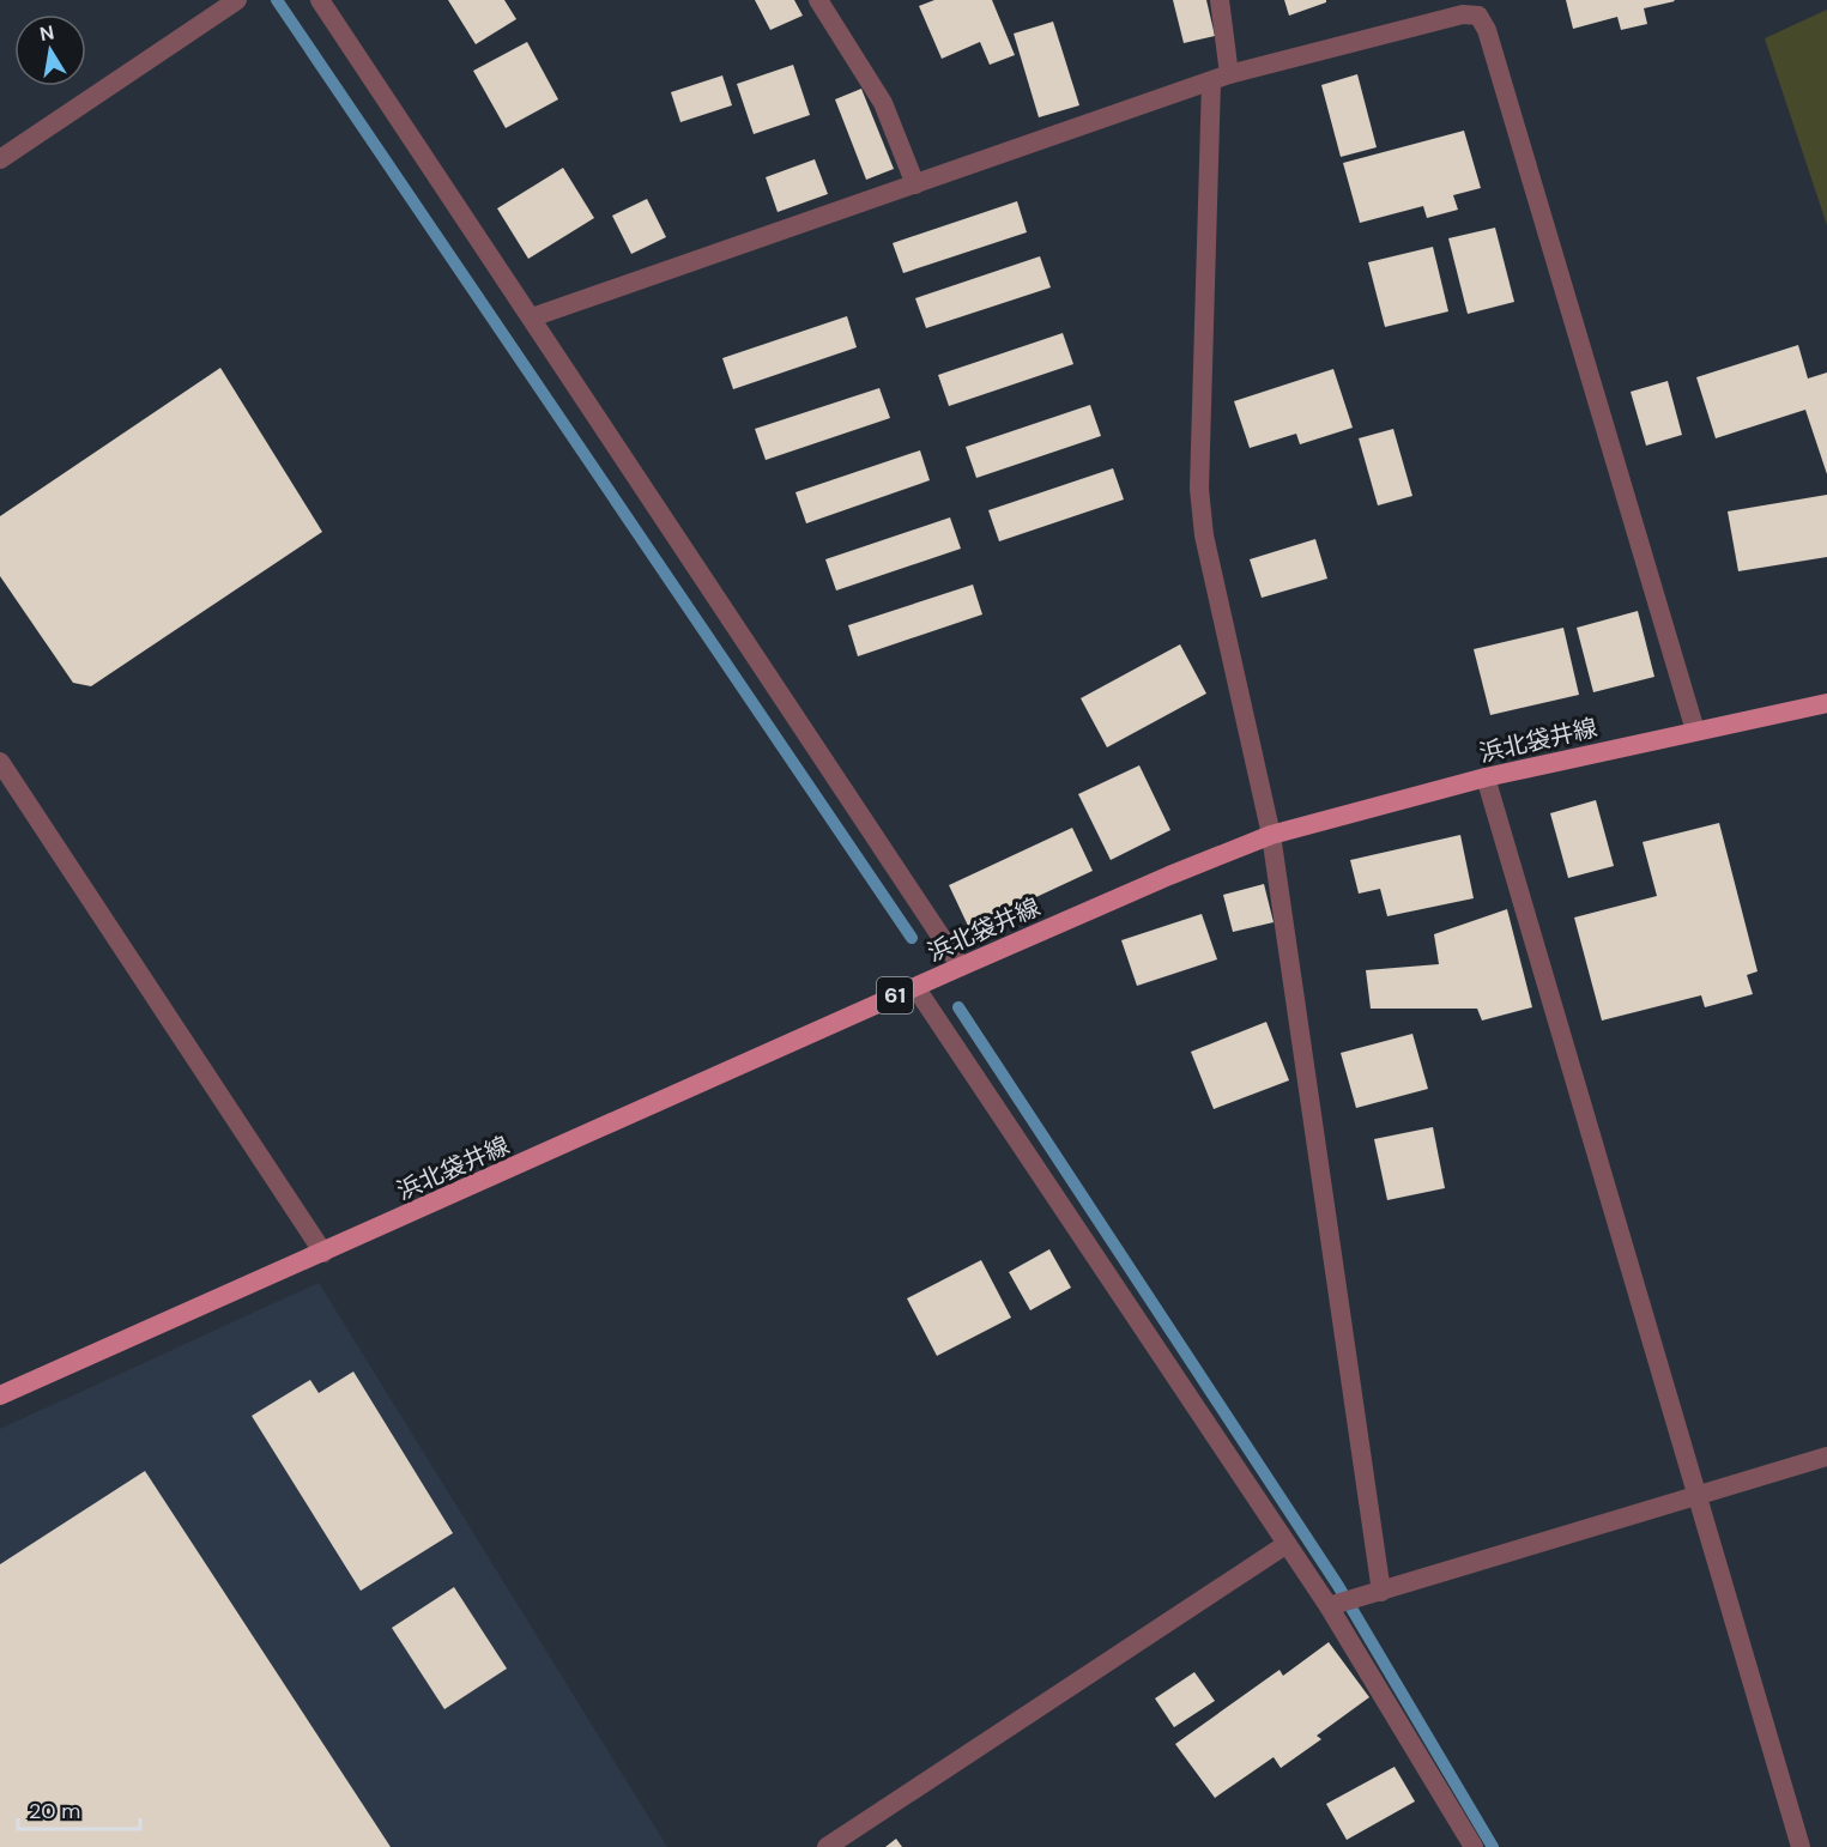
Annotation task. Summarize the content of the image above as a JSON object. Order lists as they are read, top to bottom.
{
  "streets": {
    "main road": ["浜北袋井線", "61"]
  },
  "scale_bar": "20 m",
  "north": "top"
}
